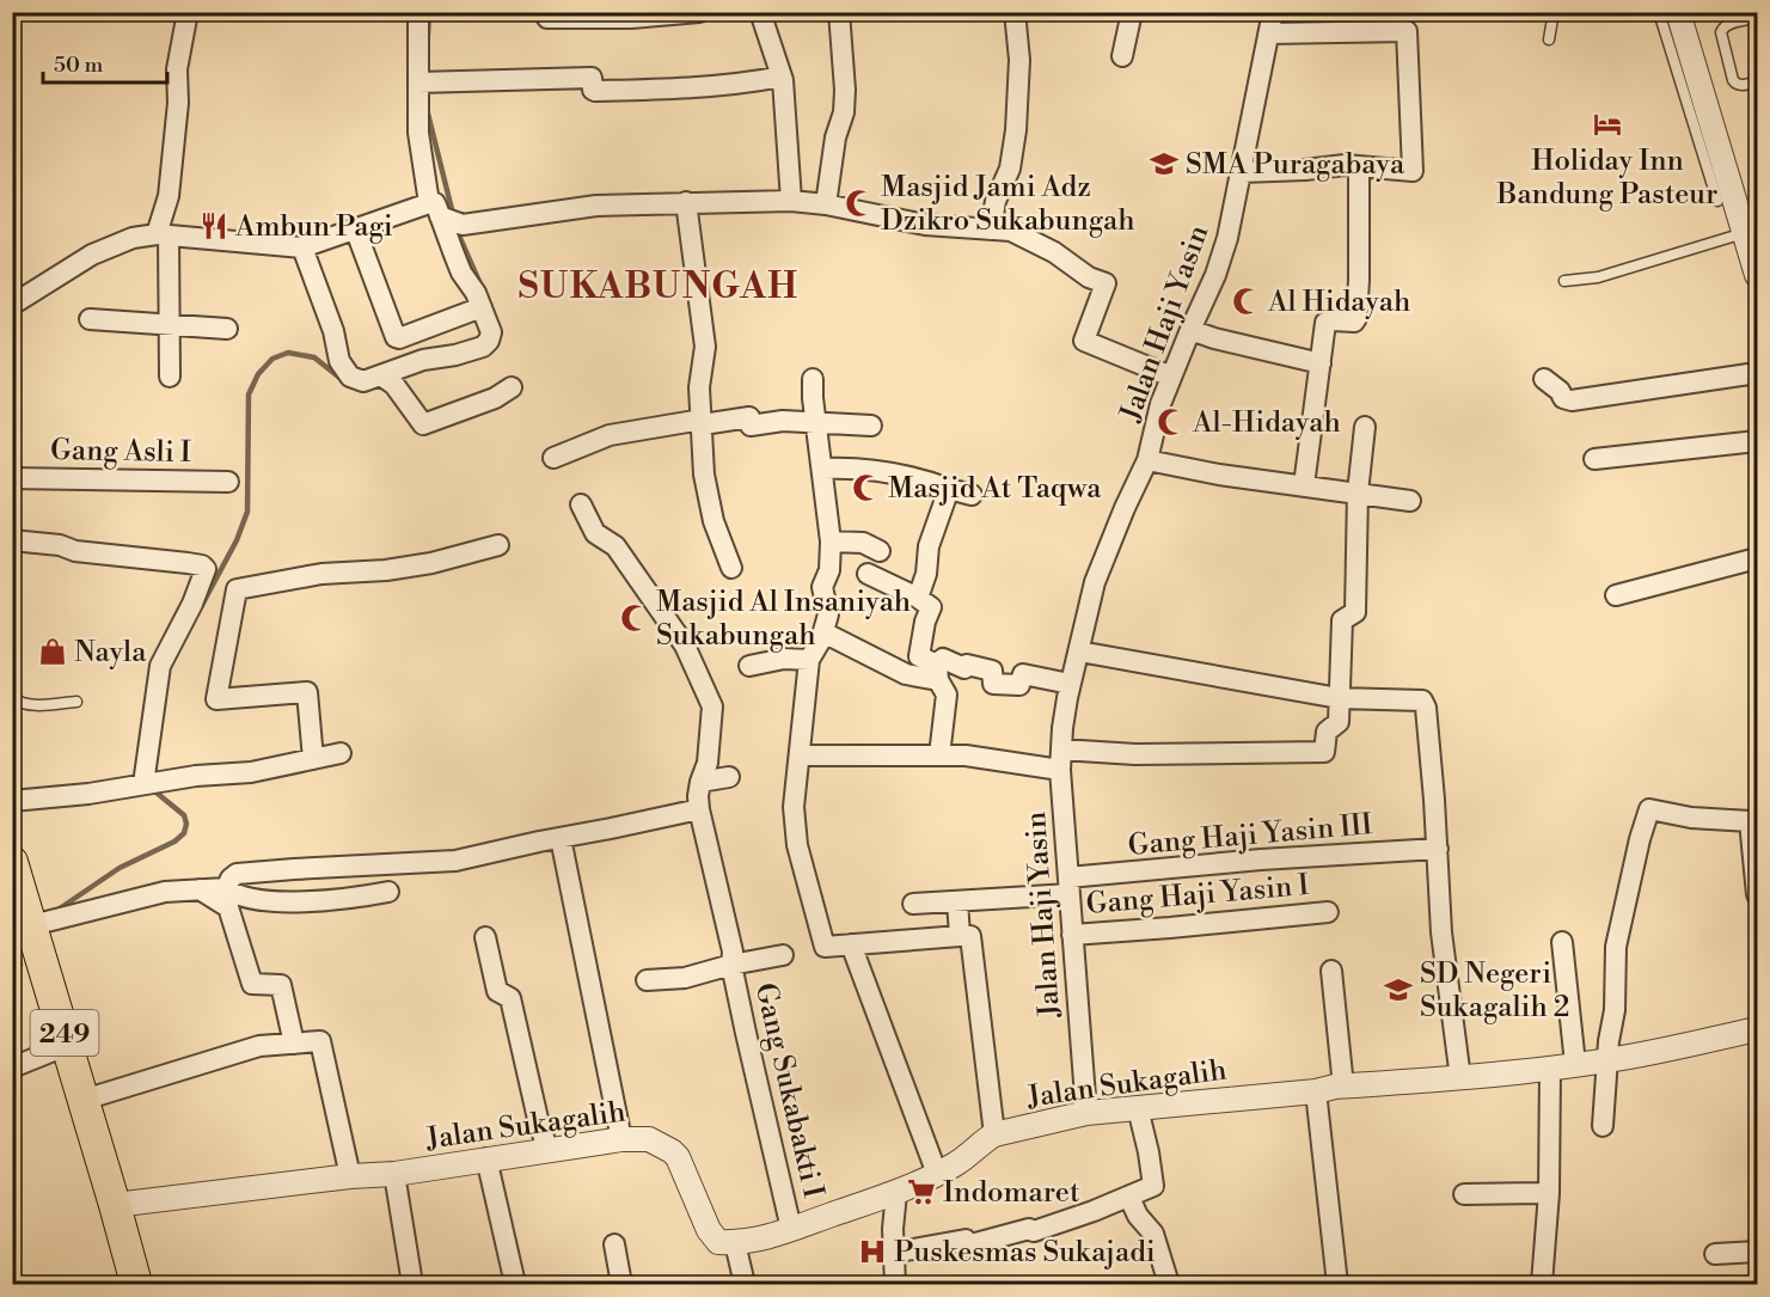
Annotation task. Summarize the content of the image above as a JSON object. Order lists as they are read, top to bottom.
{
  "streets": {
    "main road": ["249"],
    "street": [
      "Jalan Haji Yasin",
      "Gang Asli I",
      "Gang Haji Yasin III",
      "Gang Haji Yasin I",
      "Jalan Sukagalih",
      "Gang Sukabakti I"
    ]
  },
  "crossings": [
    ["Jalan Haji Yasin", "Gang Haji Yasin III"],
    ["Jalan Haji Yasin", "Gang Haji Yasin I"],
    ["Jalan Haji Yasin", "Jalan Sukagalih"],
    ["249", "Jalan Sukagalih"],
    ["Jalan Sukagalih", "Gang Sukabakti I"]
  ],
  "districts": ["SUKABUNGAH"],
  "places": {
    "hotel": ["Holiday Inn Bandung Pasteur"],
    "school or university": ["SMA Puragabaya", "SD Negeri Sukagalih 2"],
    "mosque": [
      "Masjid Jami Adz Dzikro Sukabungah",
      "Al Hidayah",
      "Al-Hidayah",
      "Masjid At Taqwa",
      "Masjid Al Insaniyah Sukabungah"
    ],
    "restaurant": ["Ambun Pagi"],
    "shop": ["Nayla"],
    "supermarket": ["Indomaret"],
    "hospital": ["Puskesmas Sukajadi"]
  },
  "scale_bar": "50 m"
}
